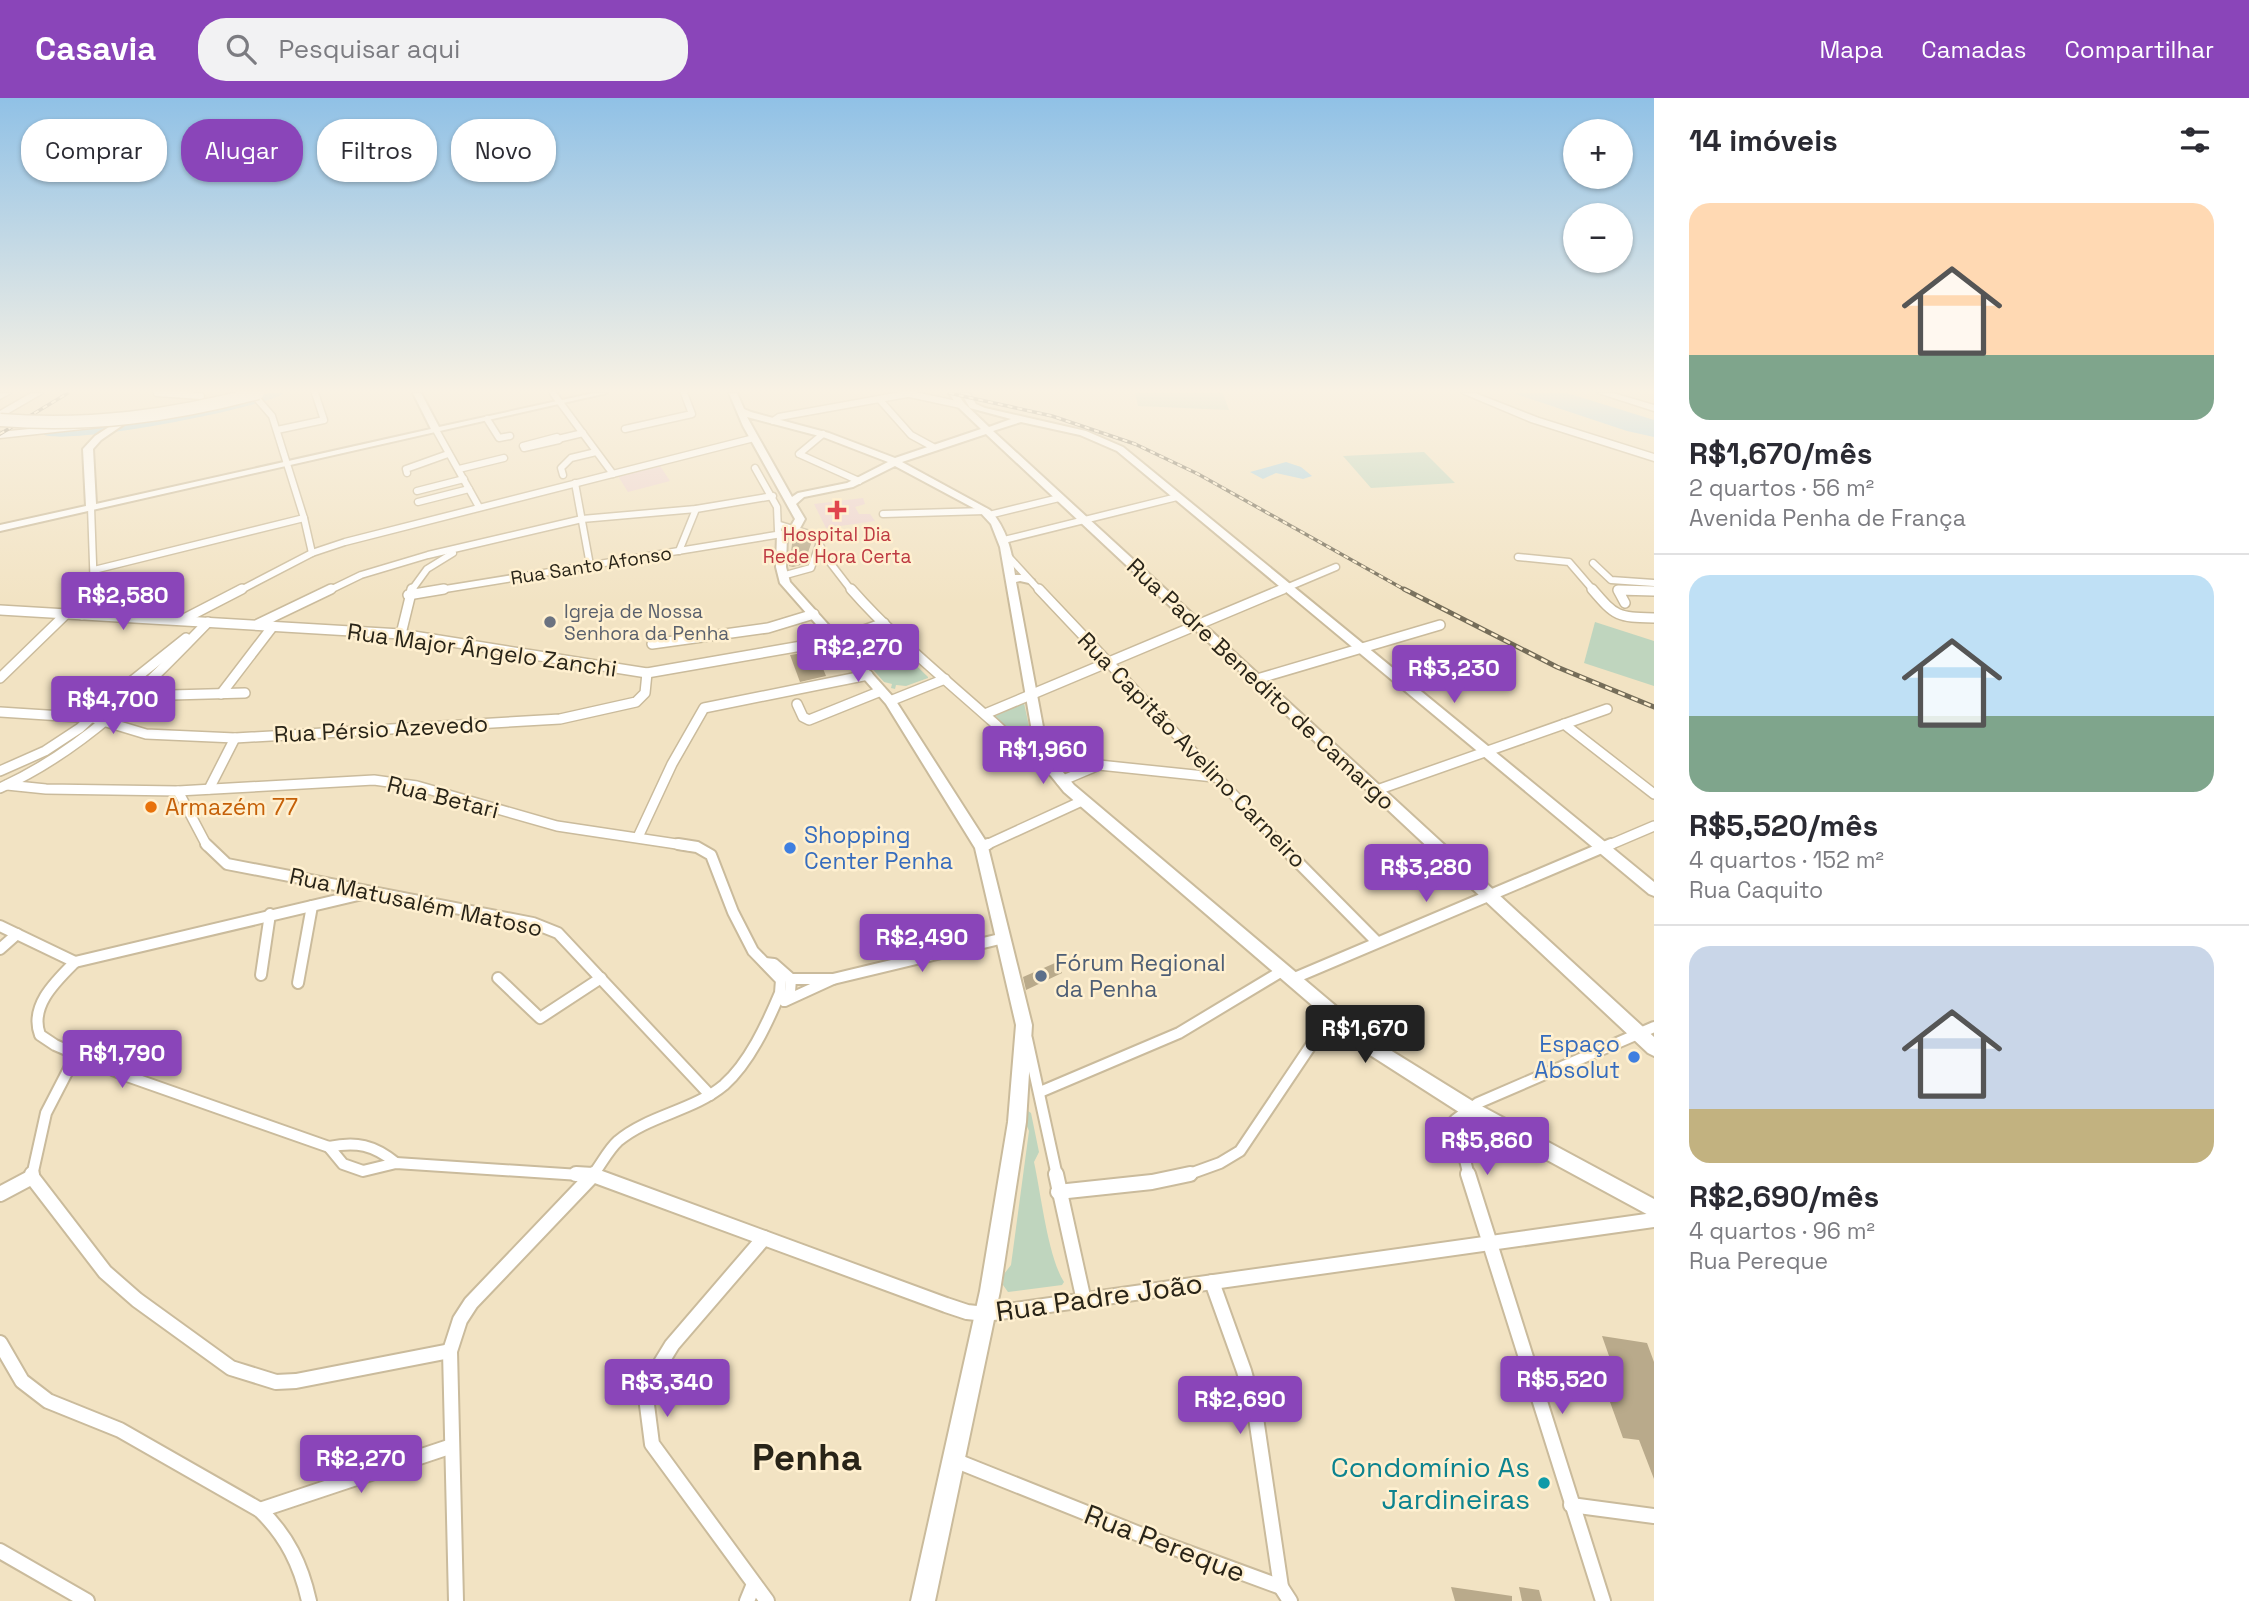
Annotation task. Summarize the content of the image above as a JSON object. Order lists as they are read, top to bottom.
{
  "streets": {
    "main road": ["Rua Padre Benedito de Camargo"],
    "street": [
      "Rua Santo Afonso",
      "Rua Major Ângelo Zanchi",
      "Rua Pérsio Azevedo",
      "Rua Capitão Avelino Carneiro",
      "Rua Betari",
      "Rua Matusalém Matoso",
      "Rua Padre João",
      "Rua Pereque"
    ]
  },
  "crossings": [
    ["Rua Major Ângelo Zanchi", "Rua Pérsio Azevedo"],
    ["Rua Betari", "Rua Matusalém Matoso"],
    ["Rua Padre João", "Rua Pereque"]
  ],
  "districts": ["Penha"],
  "places": {
    "health": ["Hospital Dia Rede Hora Certa"],
    "other": [
      "Igreja de Nossa Senhora da Penha",
      "Armazém 77",
      "Shopping Center Penha",
      "Fórum Regional da Penha",
      "Espaço Absolut",
      "Condomínio As Jardineiras"
    ]
  },
  "page": {
    "header": "Casavia",
    "search": "Pesquisar aqui",
    "nav": ["Mapa", "Camadas", "Compartilhar"],
    "heading": "14 imóveis",
    "map_buttons": ["+", "−"],
    "chip": [
      "Comprar",
      "Alugar",
      "Filtros",
      "Novo"
    ],
    "list": [
      {
        "name": "R$1,670/mês",
        "note": "2 quartos · 56 m² · Avenida Penha de França"
      },
      {
        "name": "R$5,520/mês",
        "note": "4 quartos · 152 m² · Rua Caquito"
      },
      {
        "name": "R$2,690/mês",
        "note": "4 quartos · 96 m² · Rua Pereque"
      }
    ],
    "price": [
      "R$2,580",
      "R$2,270",
      "R$3,230",
      "R$4,700",
      "R$1,960",
      "R$3,280",
      "R$2,490",
      "R$1,670",
      "R$1,790",
      "R$5,860",
      "R$5,520",
      "R$3,340",
      "R$2,690",
      "R$2,270"
    ]
  }
}
